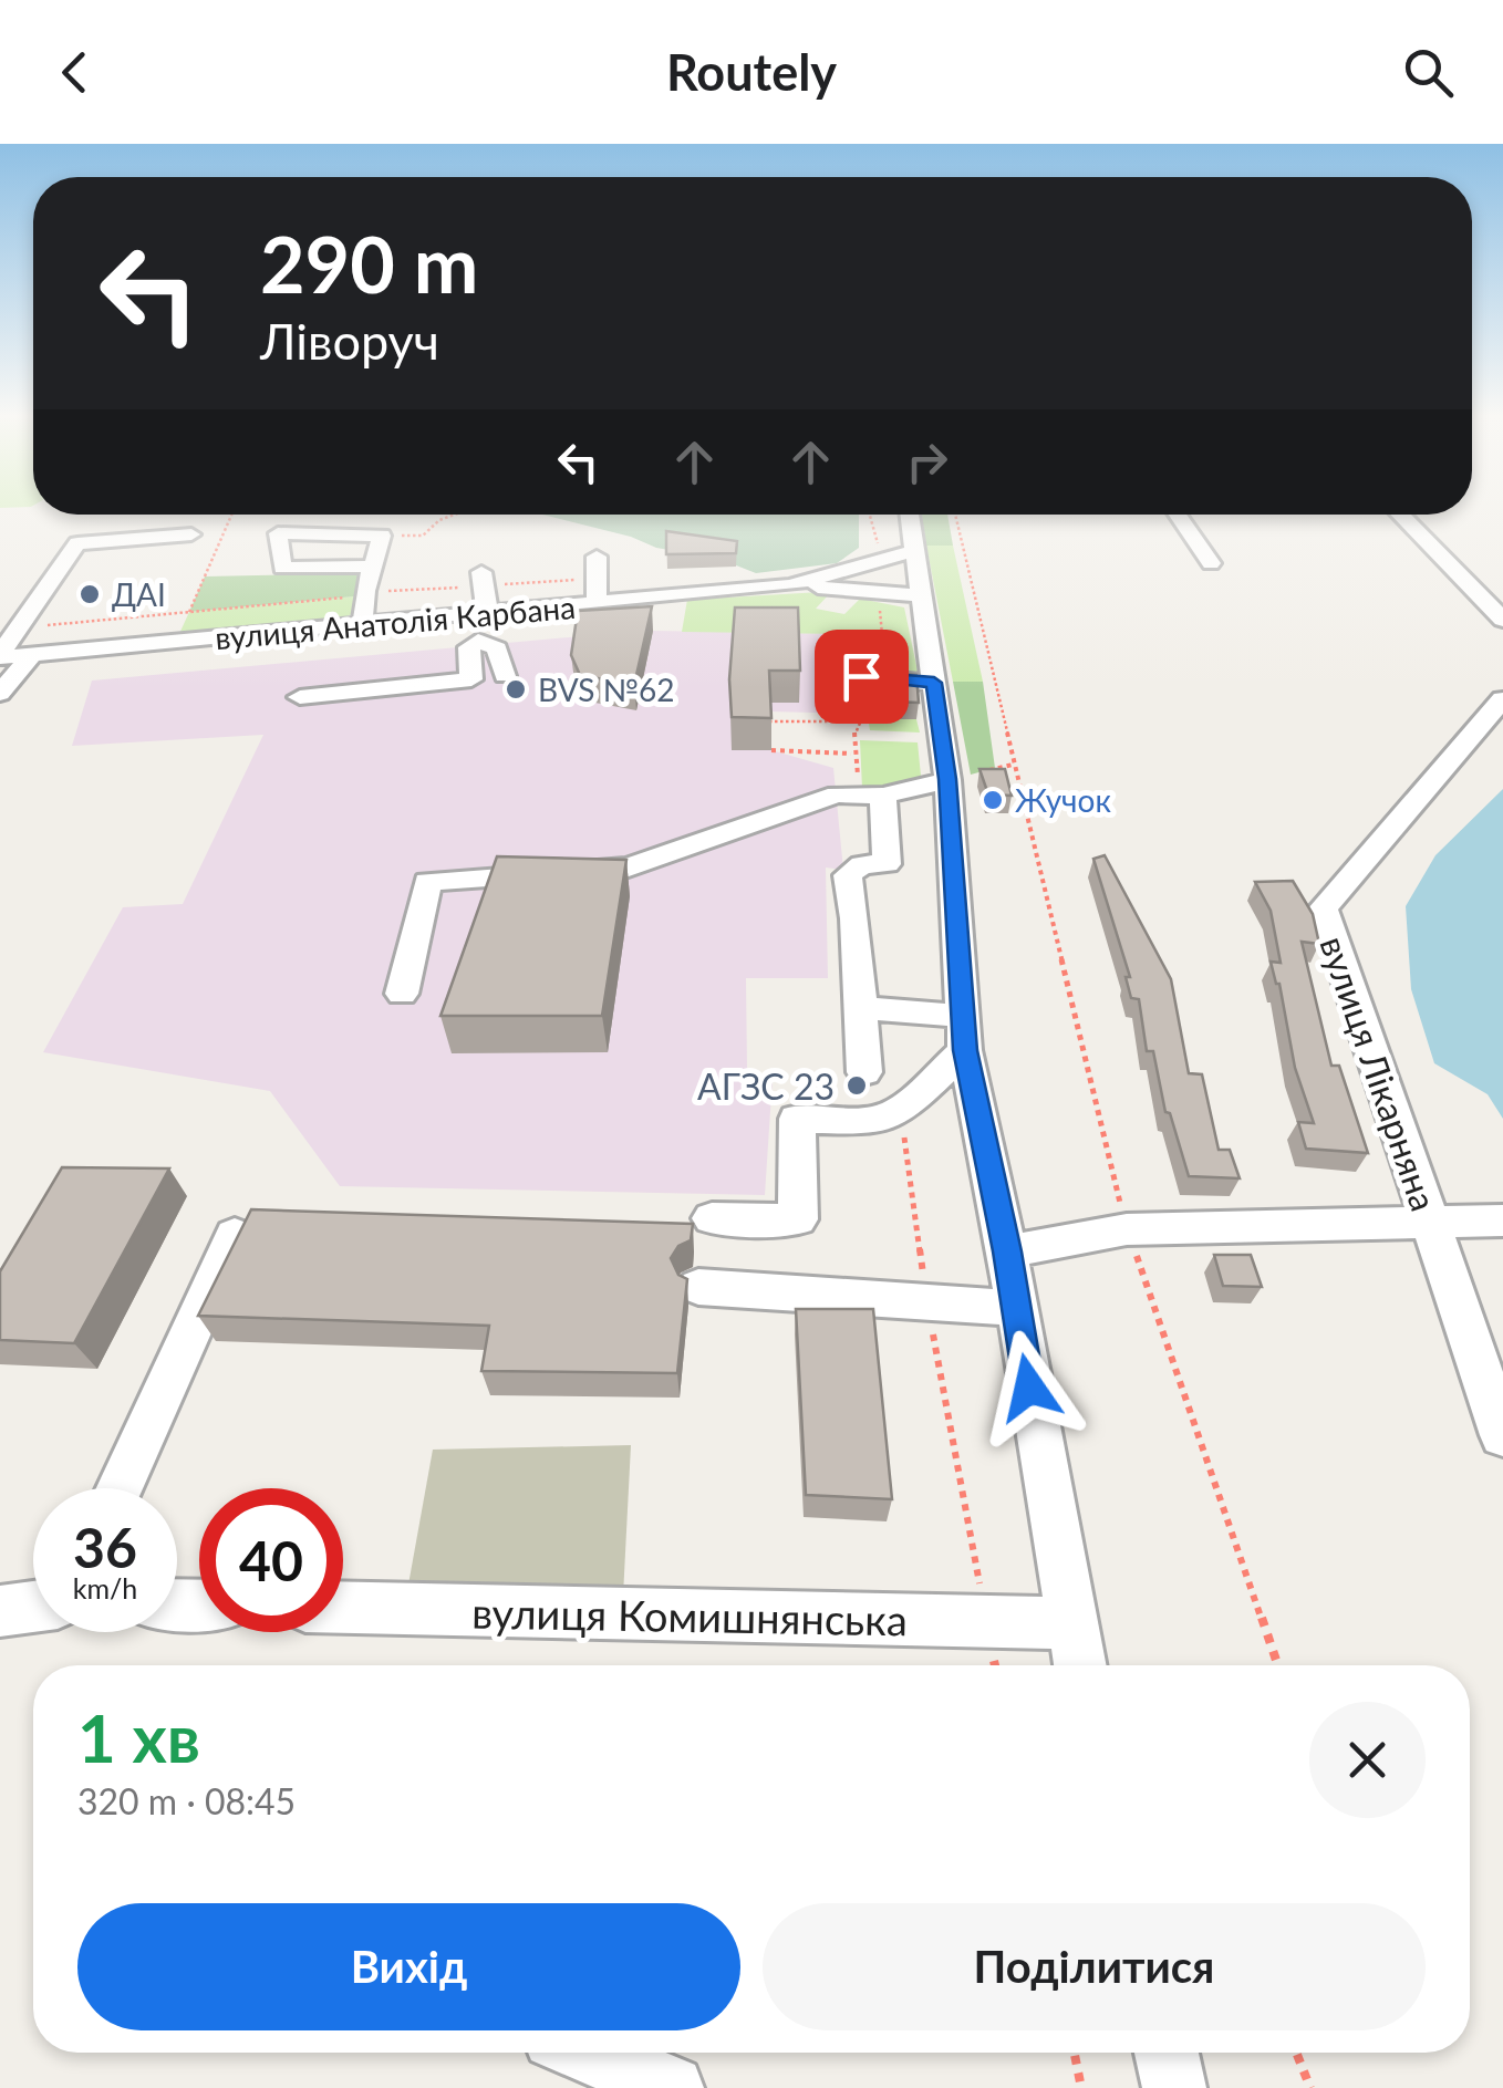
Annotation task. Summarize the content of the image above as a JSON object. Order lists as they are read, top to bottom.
{
  "streets": {
    "street": ["вулиця Анатолія Карбана", "вулиця Лікарняна", "вулиця Комишнянська"]
  },
  "places": [
    "ДАІ",
    "BVS №62",
    "Жучок",
    "АГЗС 23"
  ],
  "page": {
    "header": "Routely",
    "turn": ["290 m", "Ліворуч"],
    "speed": "36 km/h",
    "limit": "40",
    "heading": ["1 хв", "320 m · 08:45"],
    "buttons": ["Вихід", "Поділитися"]
  }
}
